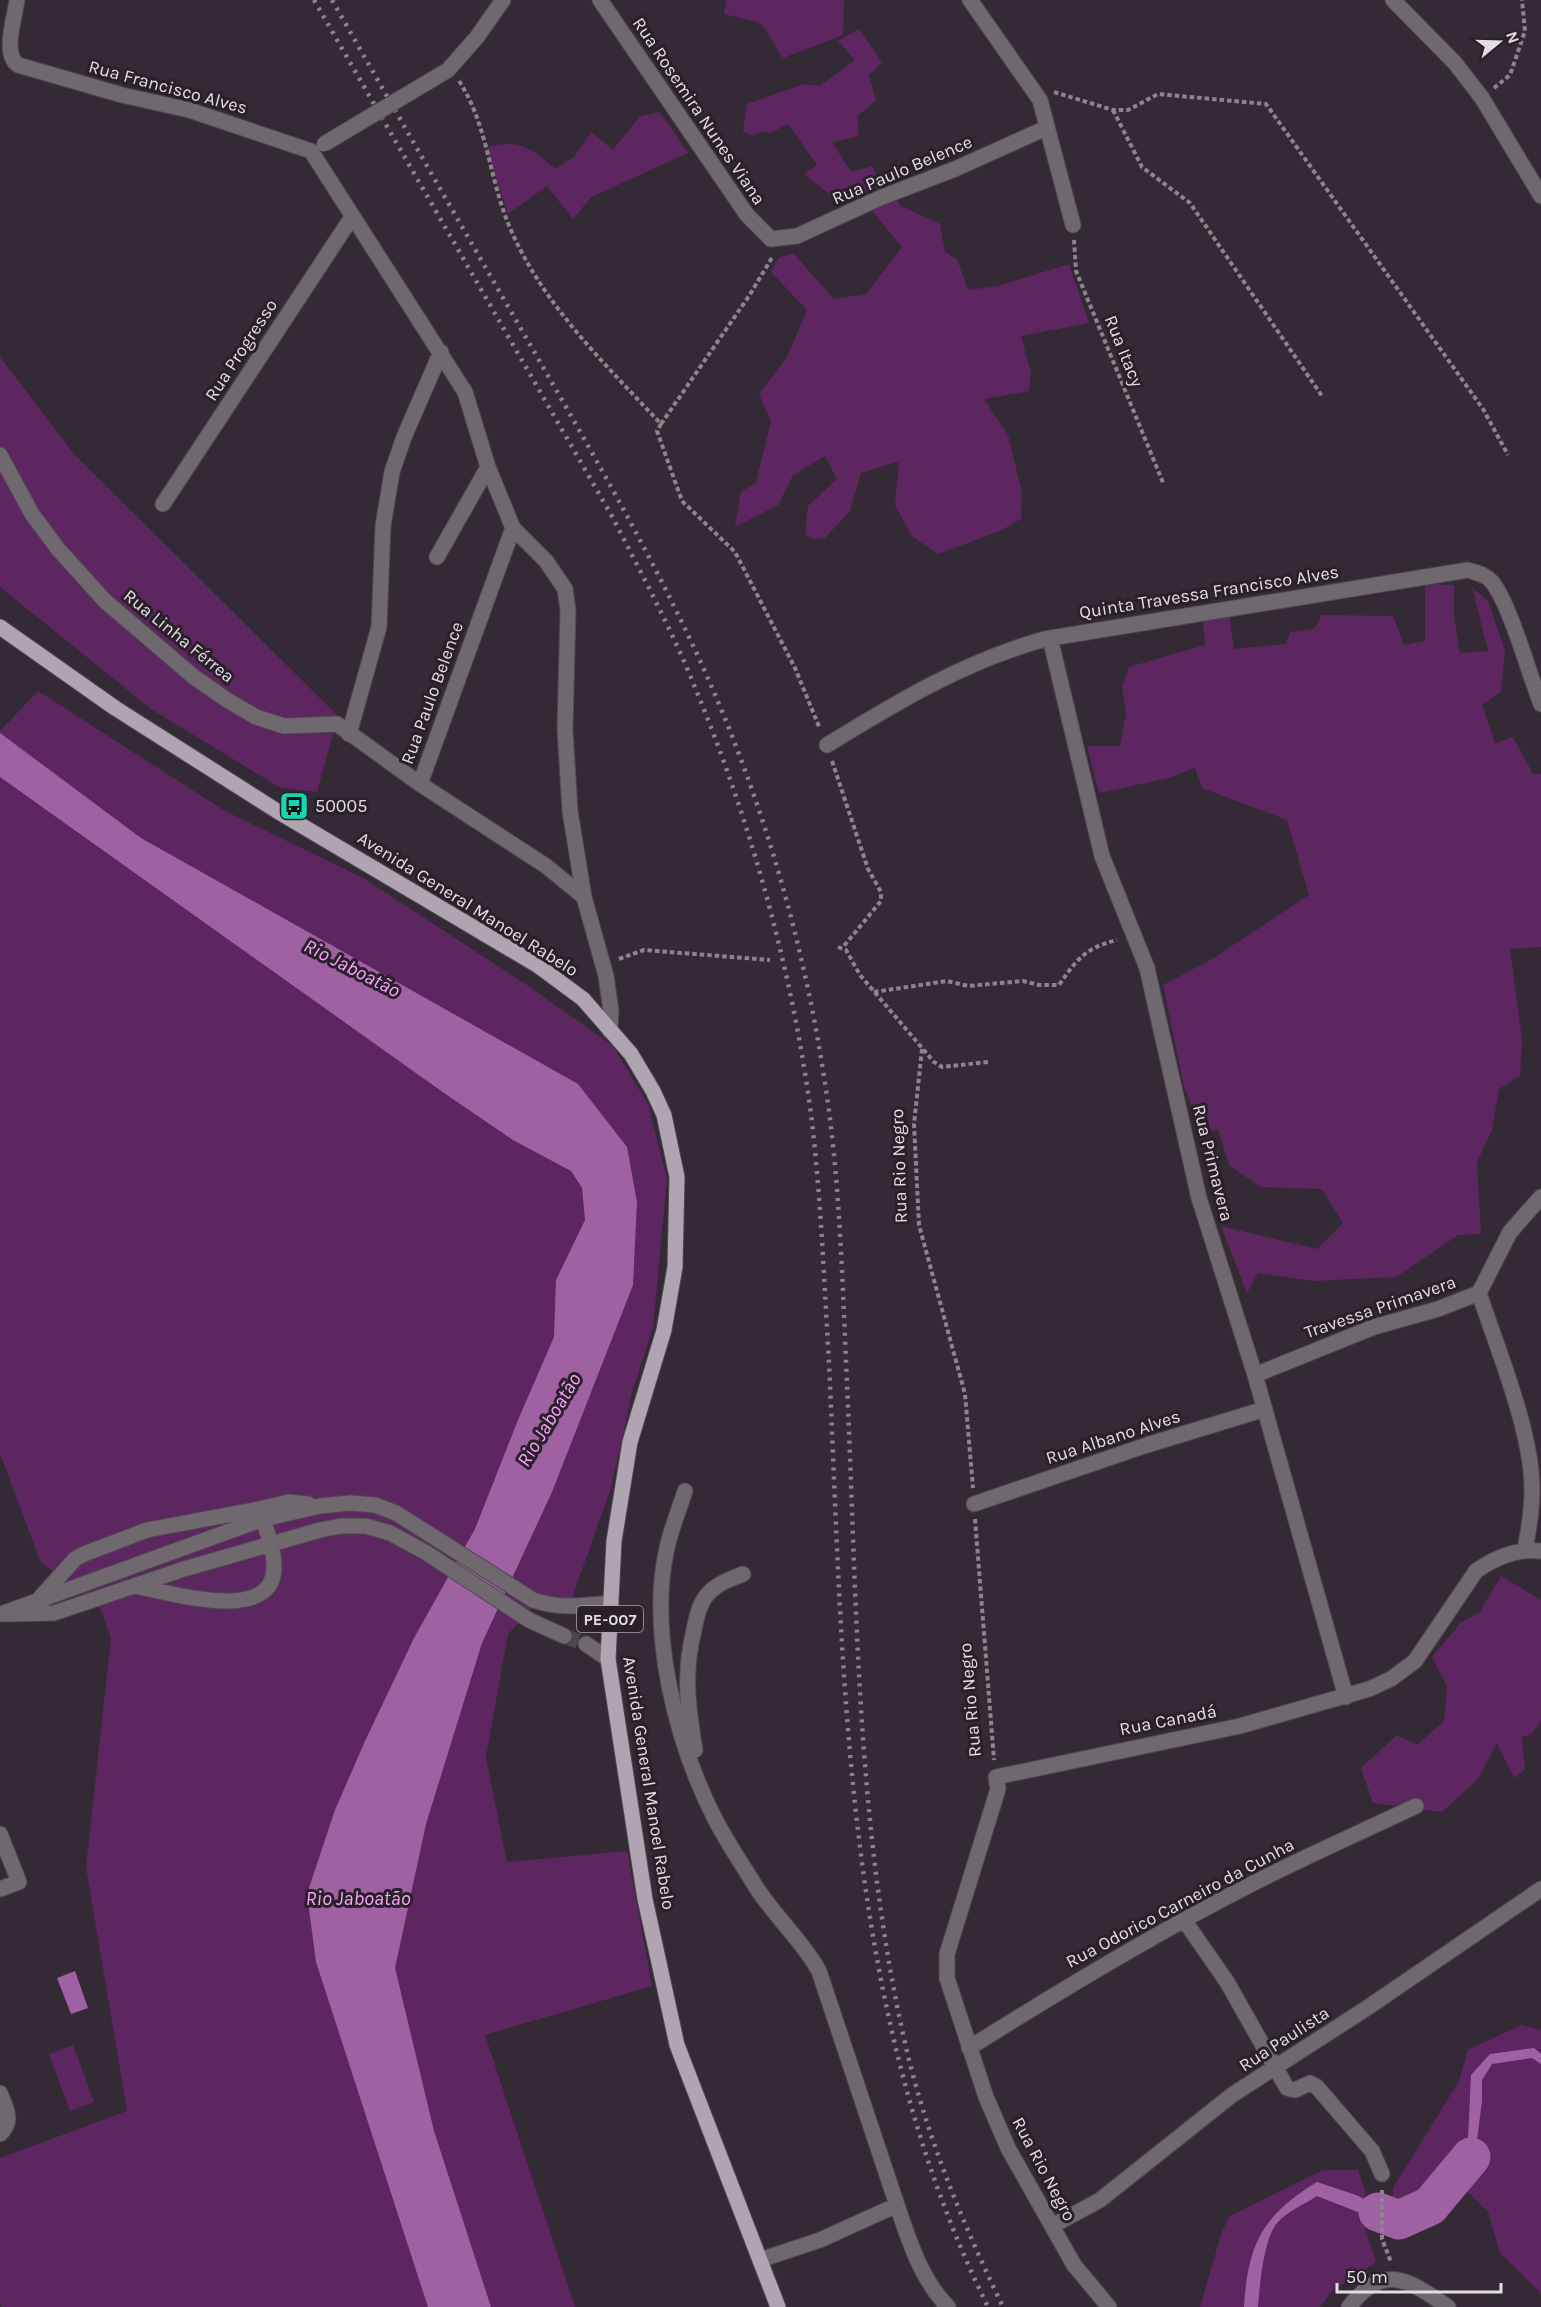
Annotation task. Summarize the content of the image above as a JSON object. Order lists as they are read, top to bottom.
{
  "streets": {
    "main road": ["Avenida General Manoel Rabelo", "PE-007"],
    "street": [
      "Rua Francisco Alves",
      "Rua Rosemira Nunes Viana",
      "Rua Paulo Belence",
      "Rua Progresso",
      "Quinta Travessa Francisco Alves",
      "Rua Linha Férrea",
      "Rua Primavera",
      "Rua Rio Negro",
      "Travessa Primavera",
      "Rua Albano Alves",
      "Rua Canadá",
      "Rua Odorico Carneiro da Cunha",
      "Rua Paulista"
    ],
    "path": ["Rua Itacy"]
  },
  "crossings": [
    ["Rua Rosemira Nunes Viana", "Rua Paulo Belence"],
    ["Rua Paulo Belence", "Rua Linha Férrea"],
    ["Quinta Travessa Francisco Alves", "Rua Primavera"],
    ["Rua Primavera", "Travessa Primavera"],
    ["Rua Primavera", "Rua Albano Alves"],
    ["Rua Primavera", "Rua Canadá"],
    ["Rua Rio Negro", "Rua Albano Alves"],
    ["Rua Rio Negro", "Rua Canadá"],
    ["Rua Rio Negro", "Rua Odorico Carneiro da Cunha"],
    ["Rua Rio Negro", "Rua Paulista"]
  ],
  "water": ["Rio Jaboatão"],
  "places": {
    "bus stop": ["50005"]
  },
  "scale_bar": "50 m",
  "north": "right"
}
